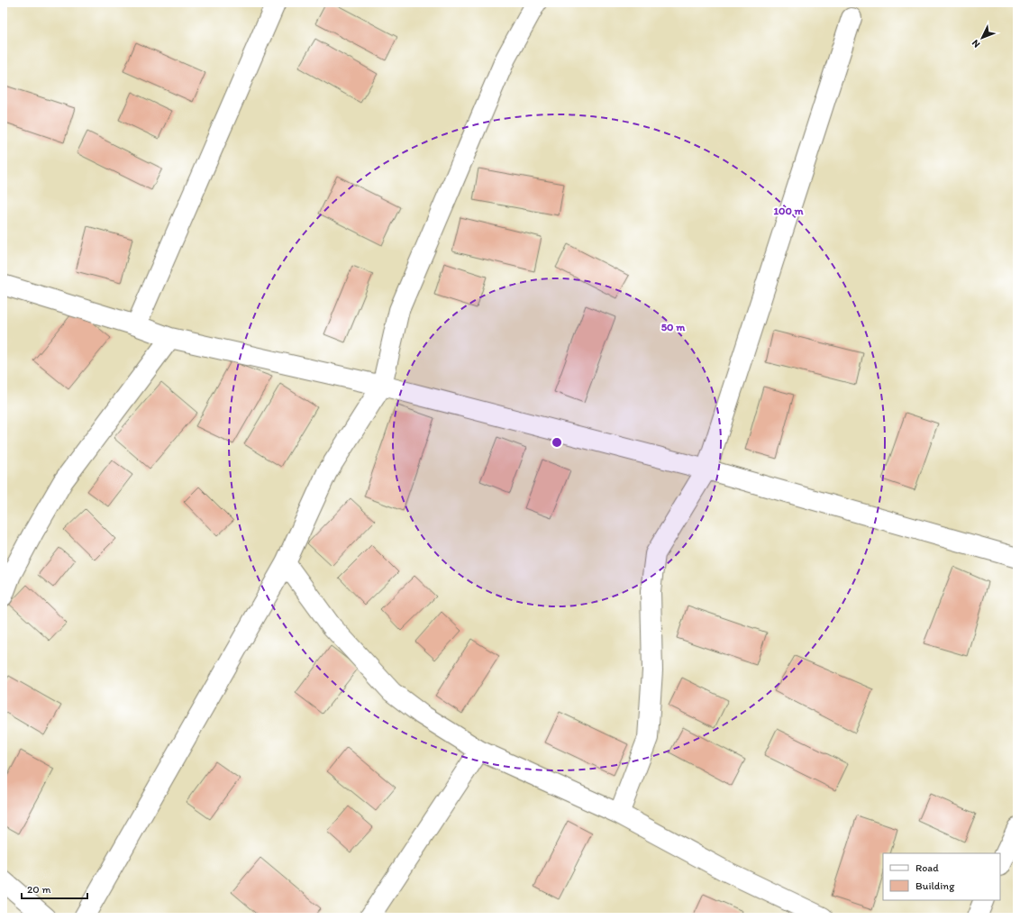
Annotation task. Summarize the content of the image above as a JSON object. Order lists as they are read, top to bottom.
{
  "legend": ["Road", "Building"],
  "scale_bar": "20 m",
  "north": "bottom left",
  "rings": ["100 m", "50 m"]
}
